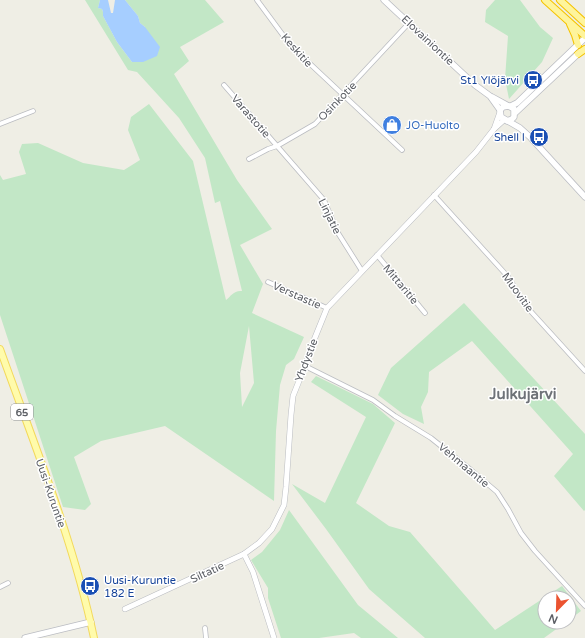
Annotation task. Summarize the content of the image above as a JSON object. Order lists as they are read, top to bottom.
{
  "streets": {
    "main road": ["Elovainiontie", "65", "Uusi-Kuruntie"],
    "street": [
      "Keskitie",
      "Osinkotie",
      "Varastotie",
      "Linjatie",
      "Mittaritie",
      "Muovitie",
      "Verstastie",
      "Yhdystie",
      "Vehmaantie",
      "Siltatie"
    ]
  },
  "crossings": [
    ["Elovainiontie", "Osinkotie"],
    ["Elovainiontie", "Yhdystie"],
    ["Keskitie", "Osinkotie"],
    ["Osinkotie", "Varastotie"],
    ["Osinkotie", "Linjatie"],
    ["Varastotie", "Linjatie"],
    ["Linjatie", "Yhdystie"],
    ["Mittaritie", "Yhdystie"],
    ["Muovitie", "Yhdystie"],
    ["Verstastie", "Yhdystie"],
    ["Yhdystie", "Vehmaantie"],
    ["Yhdystie", "Siltatie"]
  ],
  "districts": ["Julkujärvi"],
  "places": {
    "bus stop": ["St1 Ylöjärvi", "Shell I", "Uusi-Kuruntie 182 E"],
    "shop": ["JO-Huolto"]
  },
  "north": "bottom left"
}
